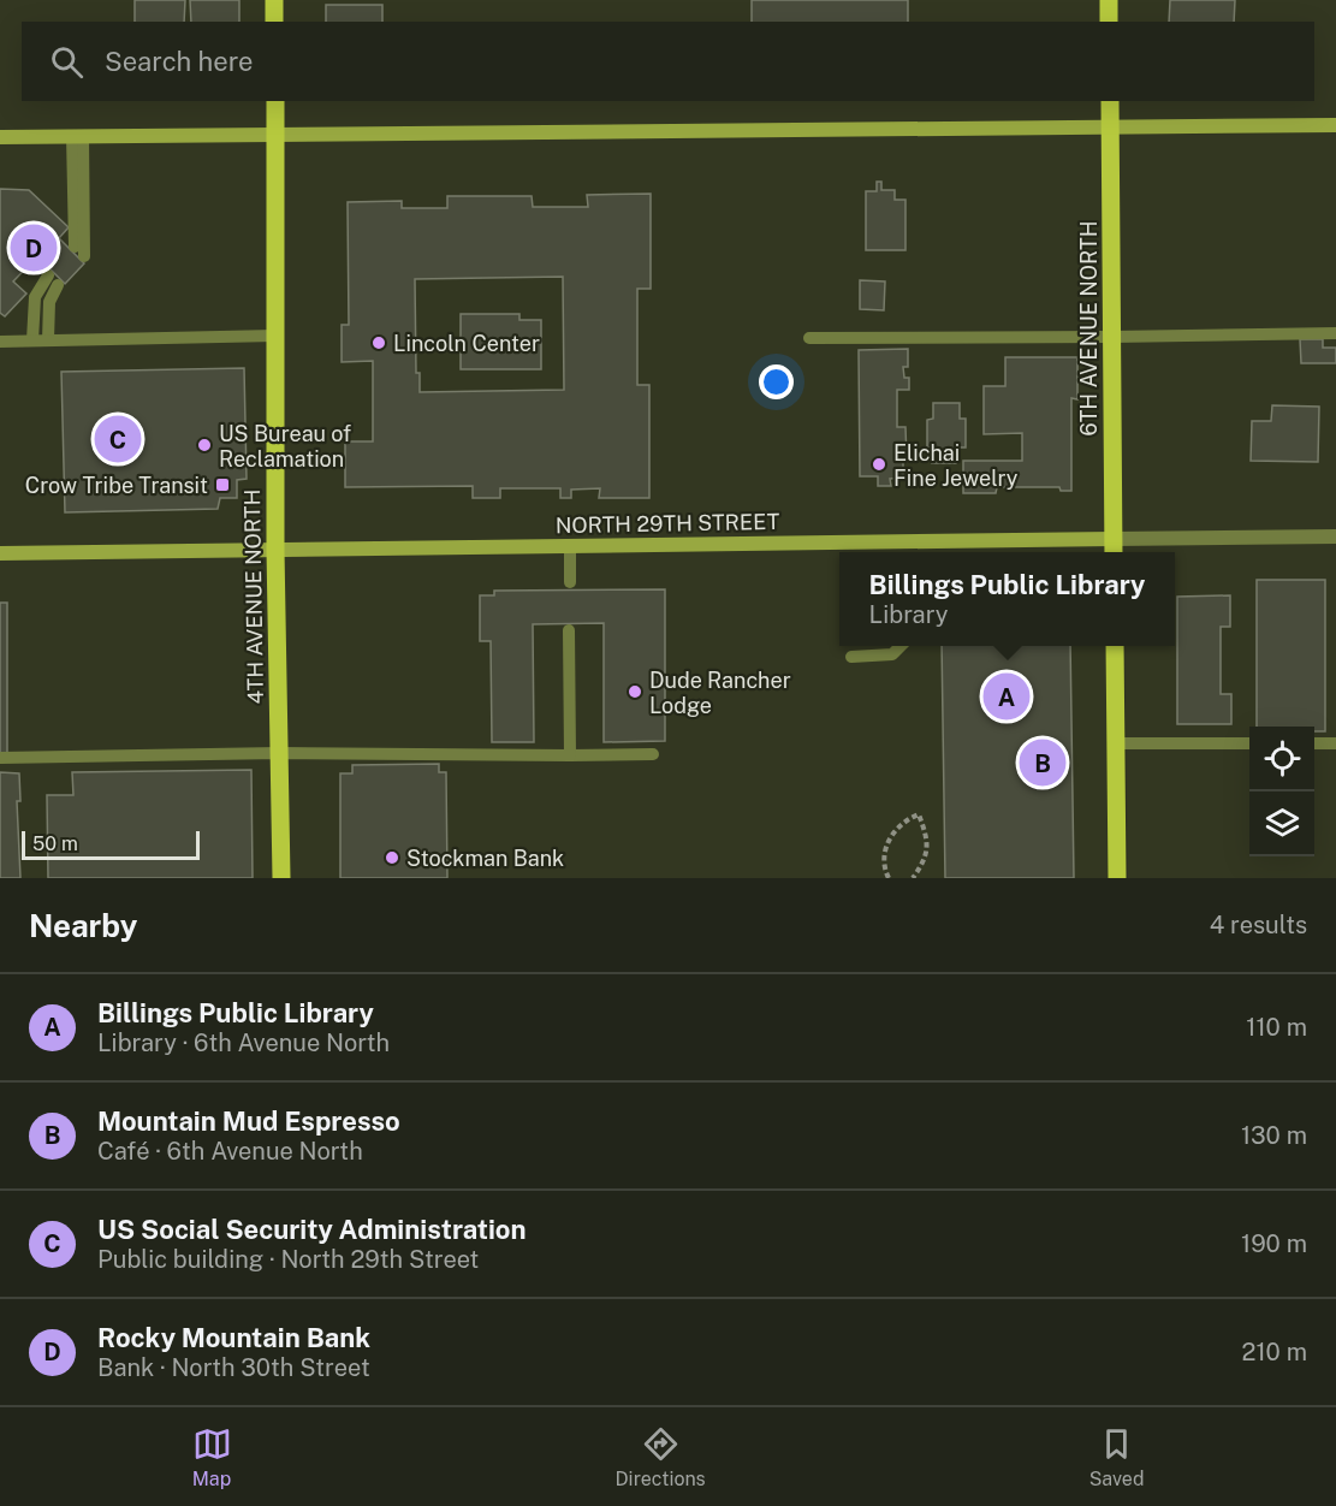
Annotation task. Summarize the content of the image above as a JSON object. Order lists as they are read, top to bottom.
{
  "streets": {
    "main road": ["6TH AVENUE NORTH", "4TH AVENUE NORTH"],
    "street": ["NORTH 29TH STREET"]
  },
  "crossings": [
    ["6TH AVENUE NORTH", "NORTH 29TH STREET"],
    ["NORTH 29TH STREET", "4TH AVENUE NORTH"]
  ],
  "places": {
    "other": [
      "Lincoln Center",
      "US Bureau of Reclamation",
      "Elichai Fine Jewelry",
      "Dude Rancher Lodge",
      "Stockman Bank"
    ],
    "transit": ["Crow Tribe Transit"]
  },
  "scale_bar": "50 m",
  "page": {
    "search": "Search here",
    "pins": [
      "D",
      "C",
      "A",
      "B"
    ],
    "popup": ["Billings Public Library", "Library"],
    "scale": "50 m",
    "heading": ["Nearby", "4 results"],
    "list": [
      {
        "mark": "A",
        "name": "Billings Public Library",
        "note": "Library · 6th Avenue North",
        "value": "110 m"
      },
      {
        "mark": "B",
        "name": "Mountain Mud Espresso",
        "note": "Café · 6th Avenue North",
        "value": "130 m"
      },
      {
        "mark": "C",
        "name": "US Social Security Administration",
        "note": "Public building · North 29th Street",
        "value": "190 m"
      },
      {
        "mark": "D",
        "name": "Rocky Mountain Bank",
        "note": "Bank · North 30th Street",
        "value": "210 m"
      }
    ],
    "nav": ["Map", "Directions", "Saved"]
  }
}
